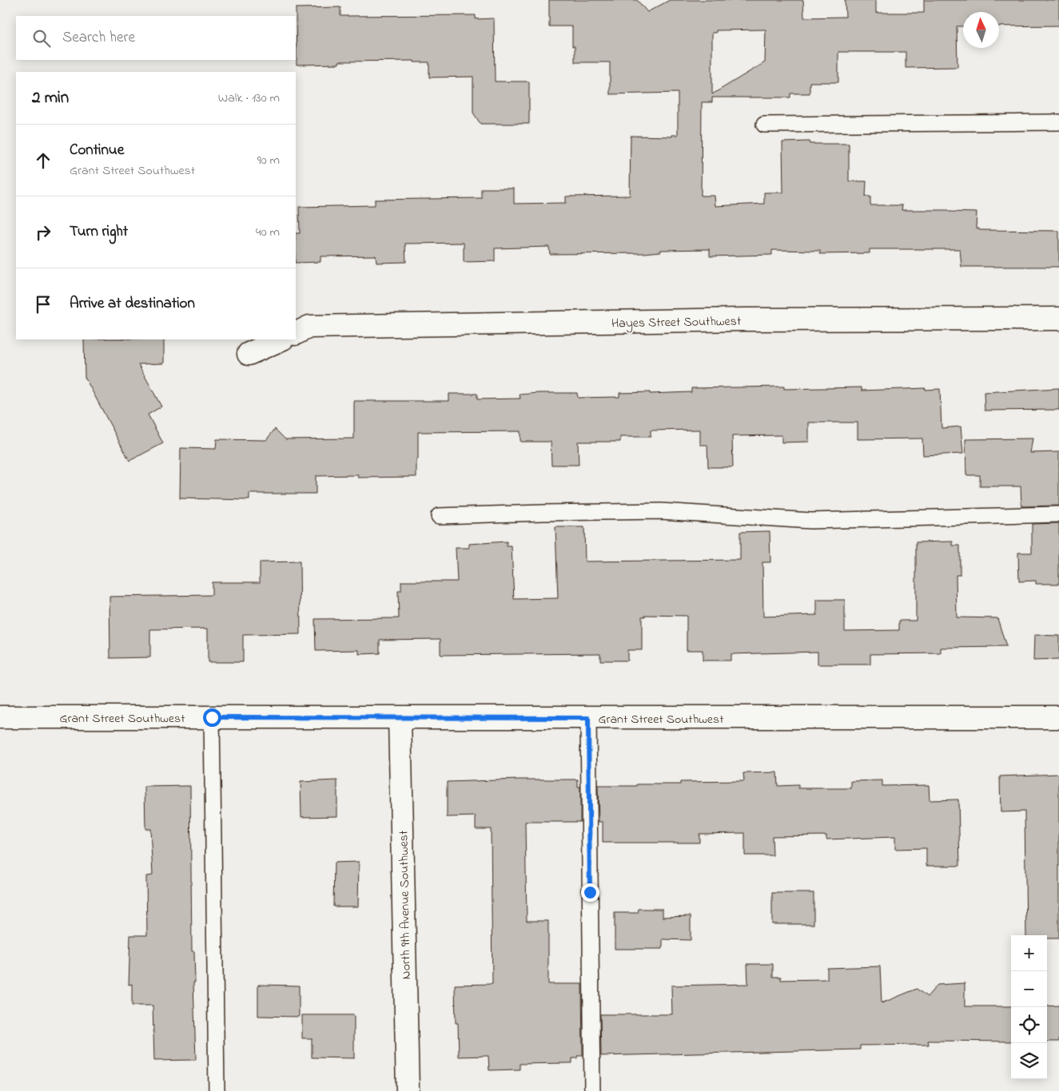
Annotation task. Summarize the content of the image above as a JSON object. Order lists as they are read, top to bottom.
{
  "streets": {
    "street": ["Hayes Street Southwest", "Grant Street Southwest", "North 9th Avenue Southwest"]
  },
  "crossings": [
    ["Grant Street Southwest", "North 9th Avenue Southwest"]
  ],
  "north": "top",
  "page": {
    "search": "Search here",
    "heading": ["2 min", "Walk · 130 m"],
    "list": [
      ["Continue", "Grant Street Southwest", "90 m"],
      ["Turn right", "40 m"],
      "Arrive at destination"
    ],
    "map_buttons": ["+", "−"]
  }
}
